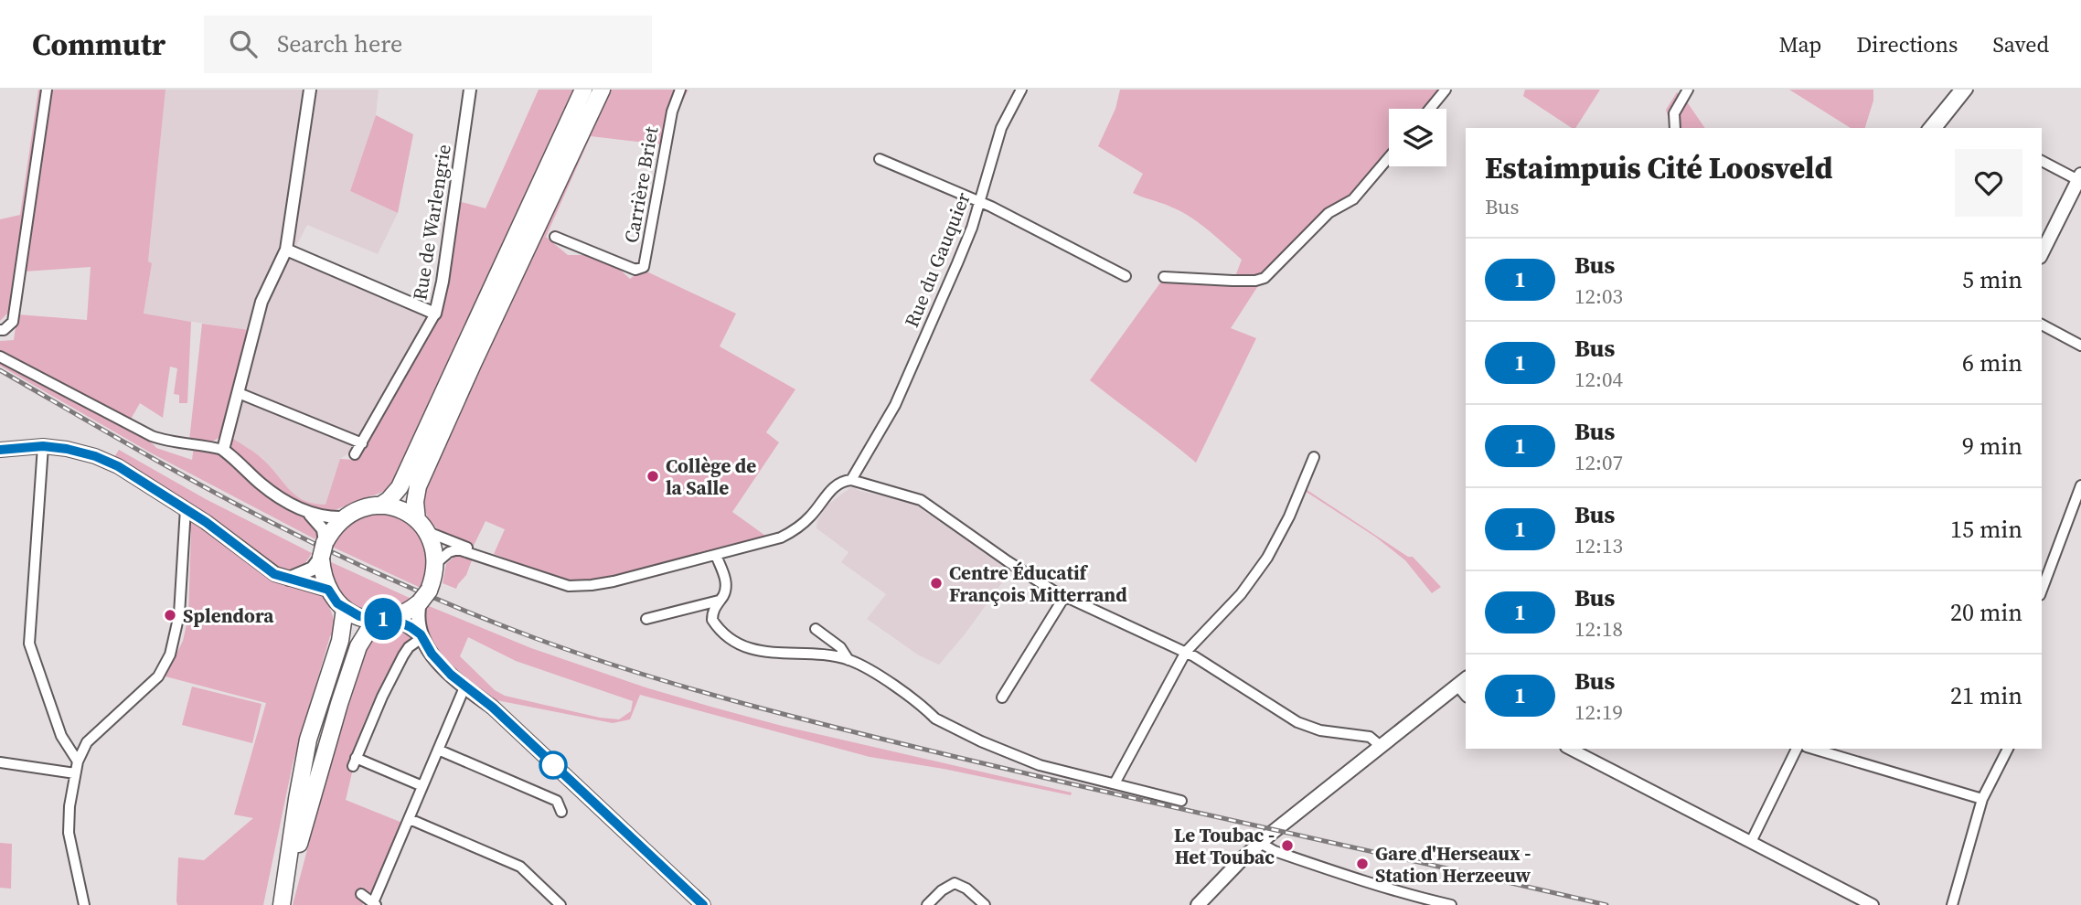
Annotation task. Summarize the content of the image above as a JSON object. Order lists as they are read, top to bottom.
{
  "streets": {
    "street": ["Carrière Briet", "Rue de Warlengrie", "Rue du Gauquier"]
  },
  "places": [
    "Collège de la Salle",
    "Centre Éducatif François Mitterrand",
    "Splendora",
    "Le Toubac - Het Toubac",
    "Gare d'Herseaux - Station Herzeeuw"
  ],
  "lines": ["bus line 1"],
  "page": {
    "header": "Commutr",
    "search": "Search here",
    "nav": ["Map", "Directions", "Saved"],
    "on_map": "1",
    "heading": ["Estaimpuis Cité Loosveld", "Bus"],
    "list": [
      {
        "mark": "1",
        "name": "Bus",
        "note": "12:03",
        "value": "5 min"
      },
      {
        "mark": "1",
        "name": "Bus",
        "note": "12:04",
        "value": "6 min"
      },
      {
        "mark": "1",
        "name": "Bus",
        "note": "12:07",
        "value": "9 min"
      },
      {
        "mark": "1",
        "name": "Bus",
        "note": "12:13",
        "value": "15 min"
      },
      {
        "mark": "1",
        "name": "Bus",
        "note": "12:18",
        "value": "20 min"
      },
      {
        "mark": "1",
        "name": "Bus",
        "note": "12:19",
        "value": "21 min"
      }
    ]
  }
}
